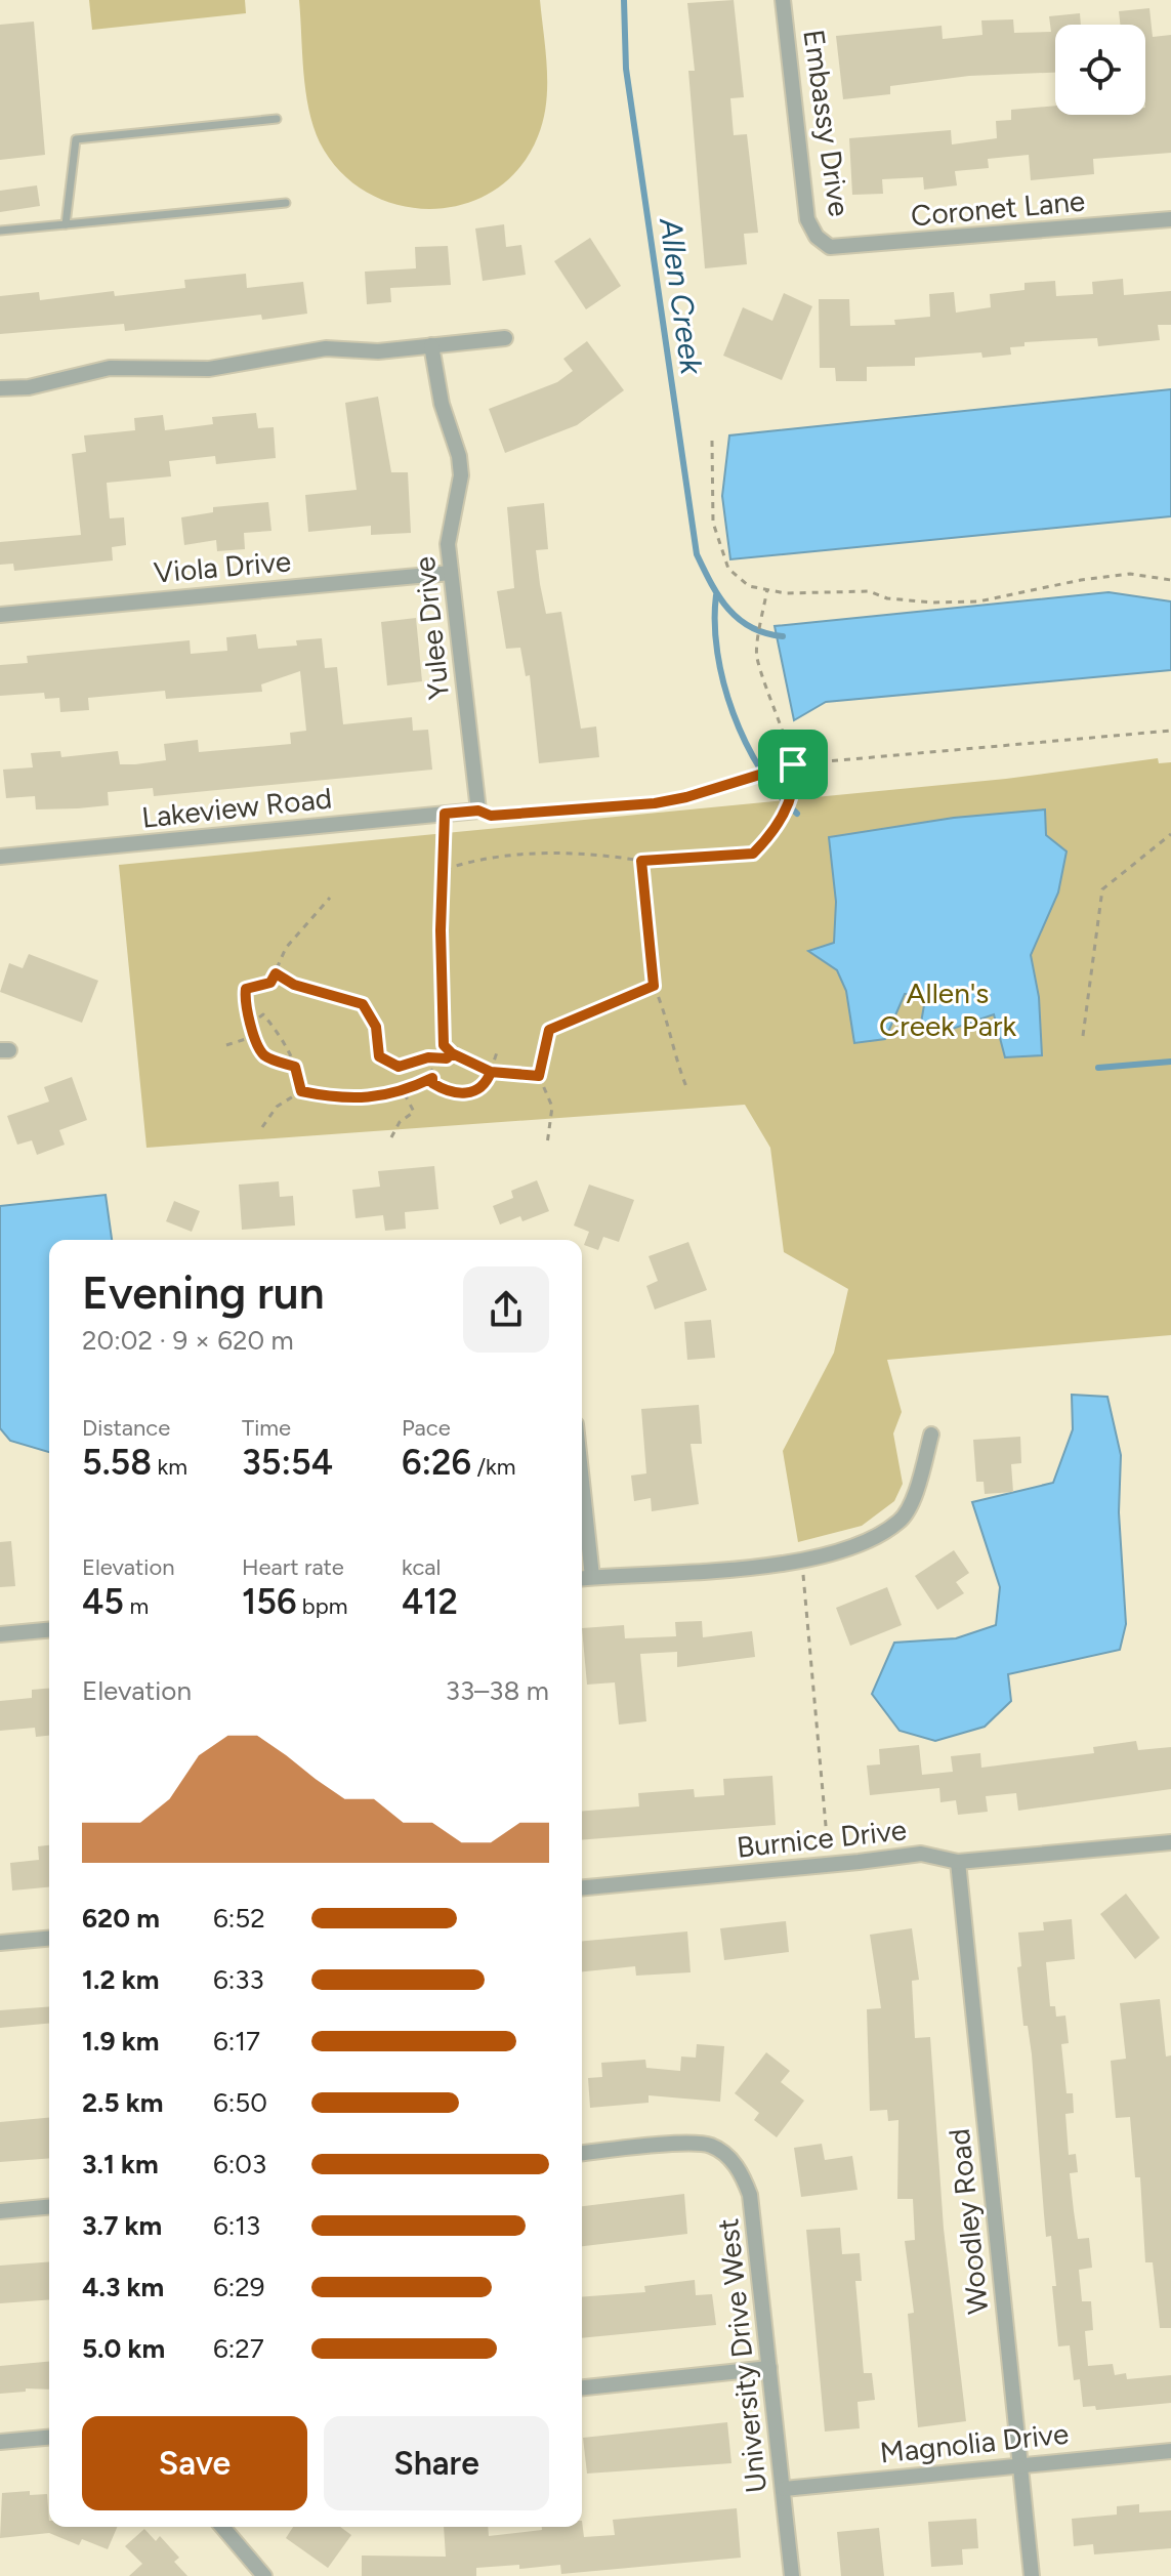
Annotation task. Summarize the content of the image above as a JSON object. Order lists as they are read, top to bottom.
{
  "streets": {
    "street": [
      "Embassy Drive",
      "Coronet Lane",
      "Viola Drive",
      "Yulee Drive",
      "Lakeview Road",
      "Burnice Drive",
      "Woodley Road",
      "University Drive West",
      "Magnolia Drive"
    ]
  },
  "crossings": [
    ["Embassy Drive", "Coronet Lane"],
    ["Viola Drive", "Yulee Drive"],
    ["Yulee Drive", "Lakeview Road"],
    ["Burnice Drive", "Woodley Road"],
    ["Woodley Road", "Magnolia Drive"],
    ["University Drive West", "Magnolia Drive"]
  ],
  "water": ["Allen Creek"],
  "parks": ["Allen's Creek Park"],
  "page": {
    "heading": ["Evening run", "20:02 · 9 × 620 m"],
    "stats": [
      ["Distance", "5.58 km"],
      ["Time", "35:54"],
      ["Pace", "6:26 /km"],
      ["Elevation", "45 m"],
      ["Heart rate", "156 bpm"],
      ["kcal", "412"]
    ],
    "chart": ["Elevation", "33–38 m"],
    "list": [
      {
        "name": "620 m",
        "note": "6:52"
      },
      {
        "name": "1.2 km",
        "note": "6:33"
      },
      {
        "name": "1.9 km",
        "note": "6:17"
      },
      {
        "name": "2.5 km",
        "note": "6:50"
      },
      {
        "name": "3.1 km",
        "note": "6:03"
      },
      {
        "name": "3.7 km",
        "note": "6:13"
      },
      {
        "name": "4.3 km",
        "note": "6:29"
      },
      {
        "name": "5.0 km",
        "note": "6:27"
      }
    ],
    "buttons": ["Save", "Share"]
  }
}
